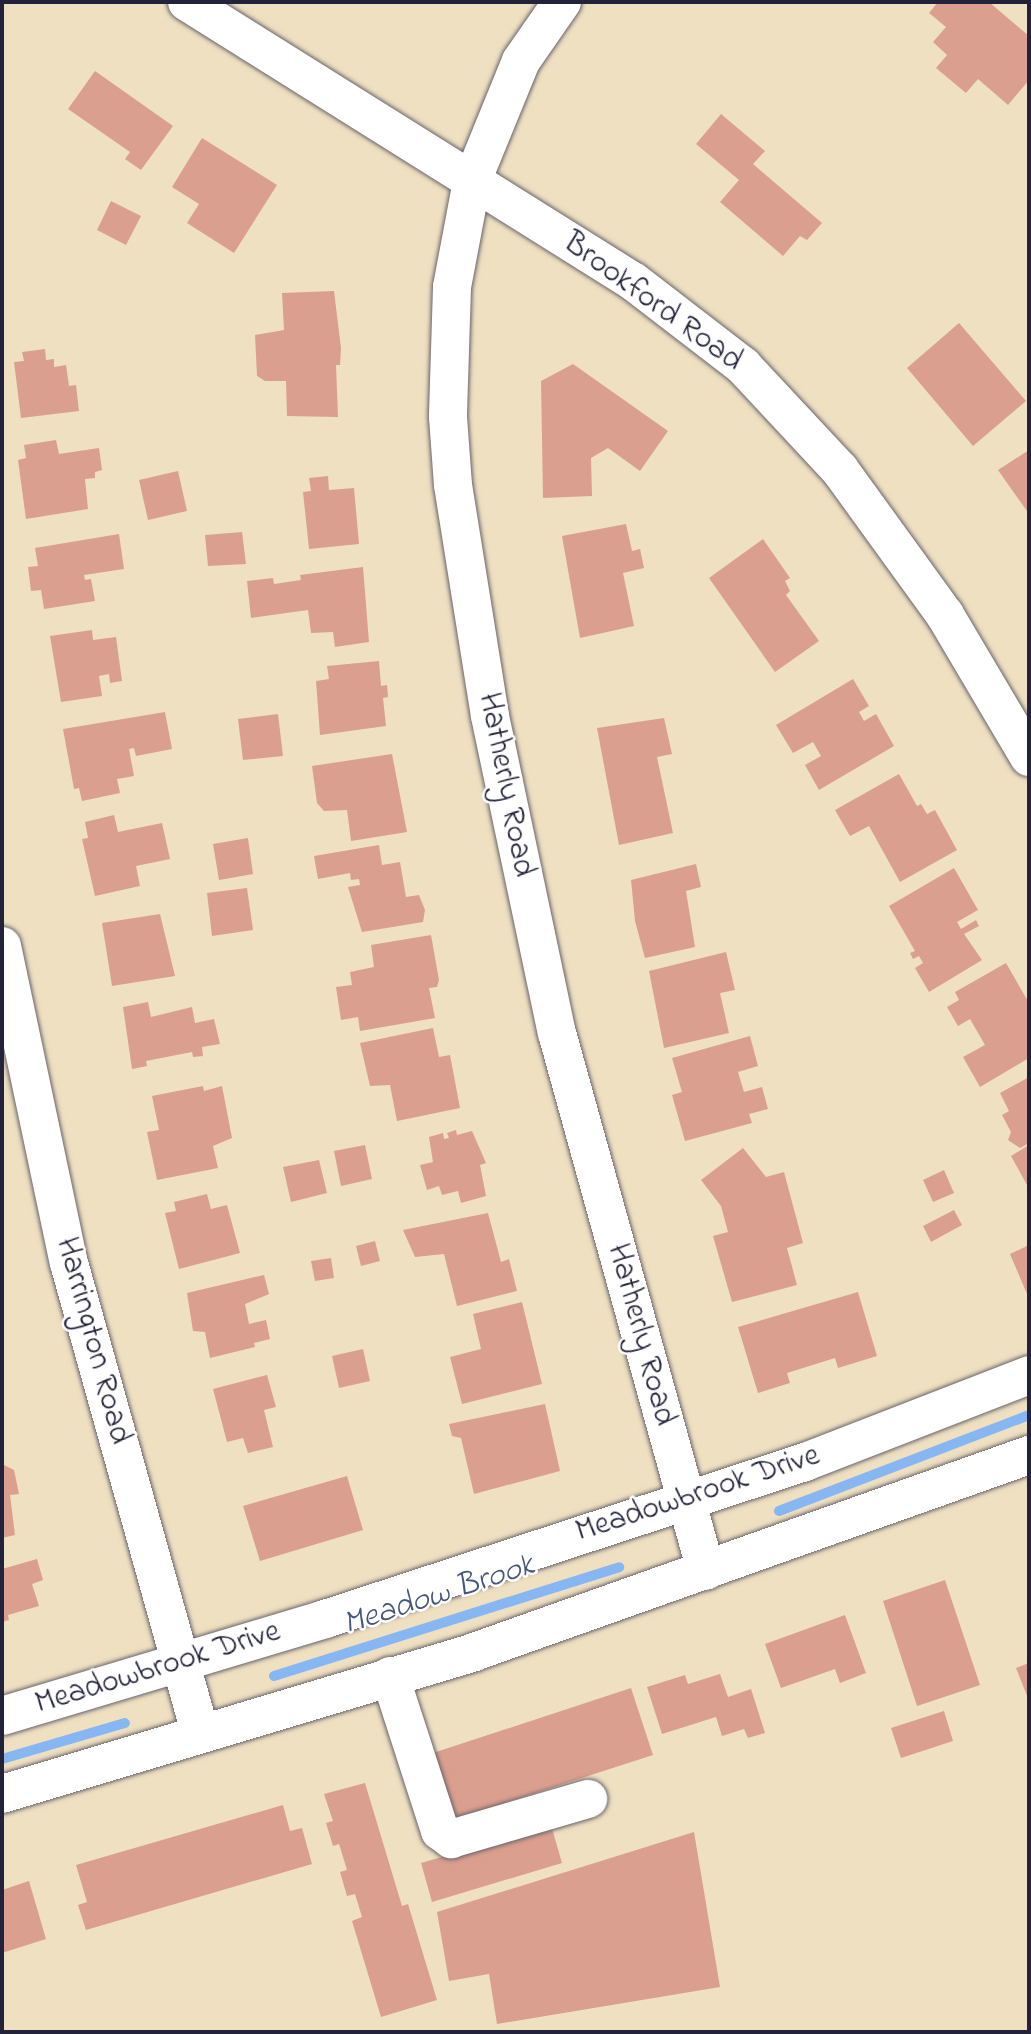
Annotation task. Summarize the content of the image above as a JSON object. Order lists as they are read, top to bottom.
{
  "streets": {
    "street": [
      "Brookford Road",
      "Hatherly Road",
      "Harrington Road",
      "Meadowbrook Drive"
    ]
  },
  "crossings": [
    ["Brookford Road", "Hatherly Road"],
    ["Hatherly Road", "Meadowbrook Drive"],
    ["Harrington Road", "Meadowbrook Drive"]
  ],
  "water": ["Meadow Brook"]
}
